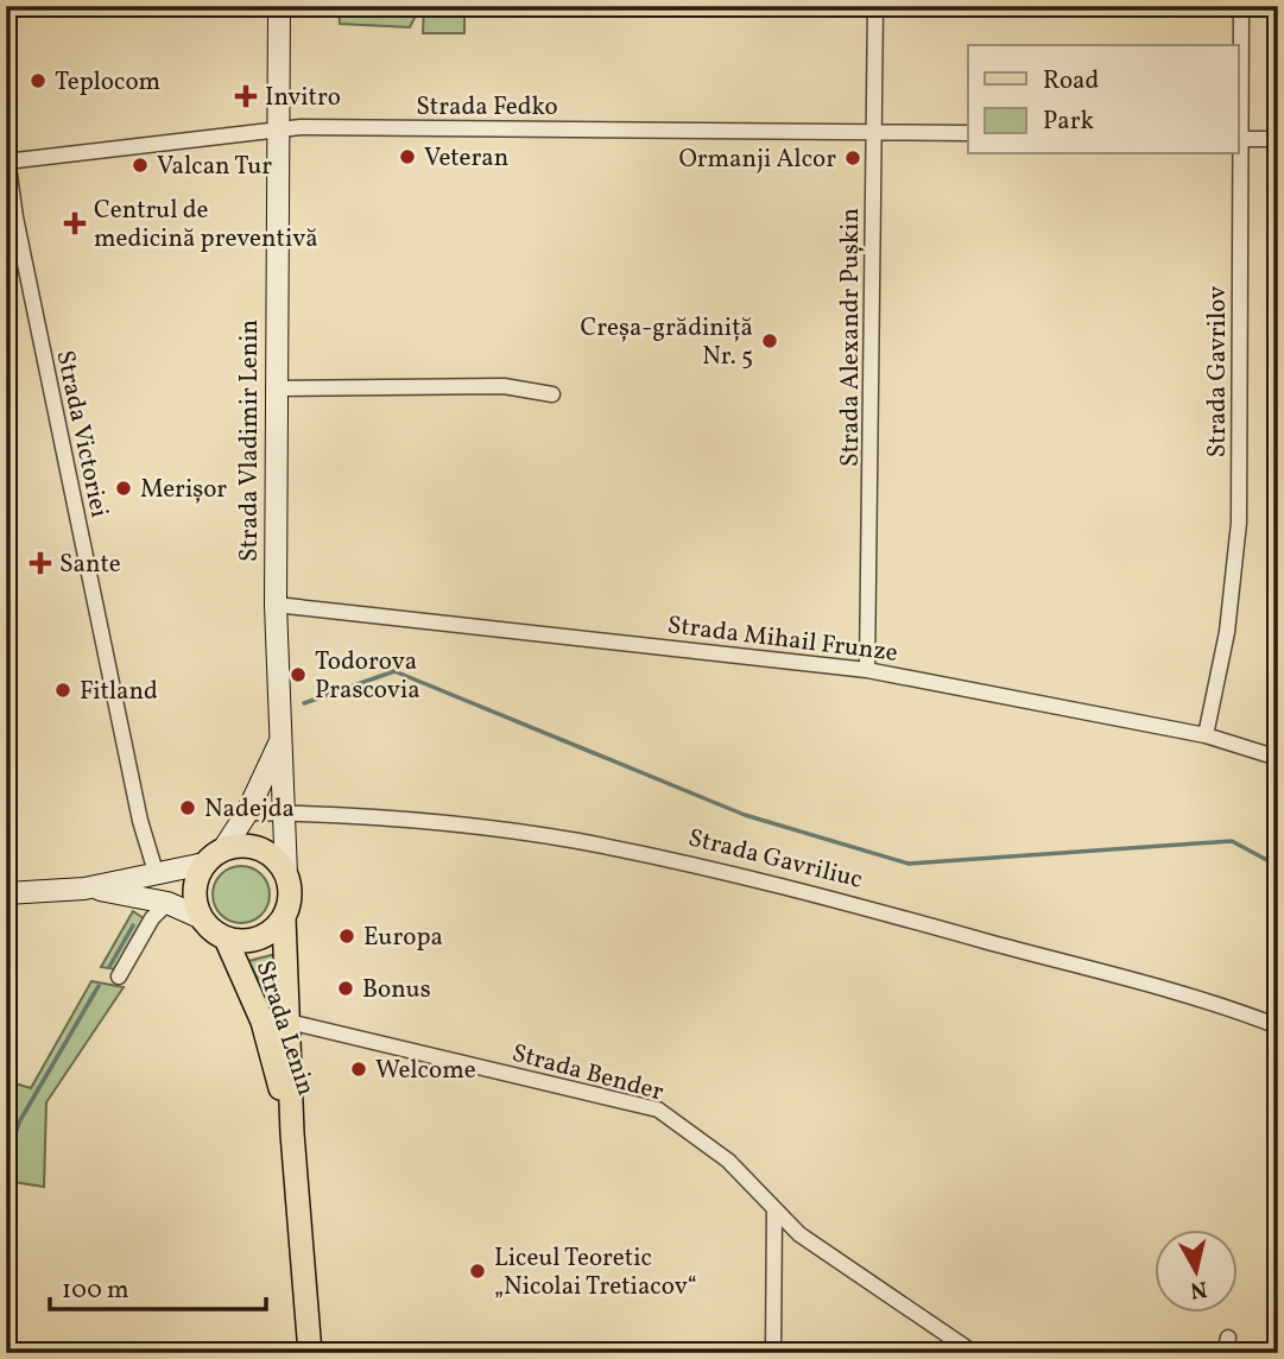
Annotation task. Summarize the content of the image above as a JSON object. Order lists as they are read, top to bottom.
{
  "streets": {
    "main road": ["Strada Vladimir Lenin", "Strada Lenin"],
    "street": [
      "Strada Fedko",
      "Strada Alexandr Pușkin",
      "Strada Gavrilov",
      "Strada Victoriei",
      "Strada Mihail Frunze",
      "Strada Gavriliuc",
      "Strada Bender"
    ]
  },
  "crossings": [
    ["Strada Fedko", "Strada Alexandr Pușkin"],
    ["Strada Fedko", "Strada Victoriei"],
    ["Strada Fedko", "Strada Vladimir Lenin"],
    ["Strada Alexandr Pușkin", "Strada Mihail Frunze"],
    ["Strada Gavrilov", "Strada Mihail Frunze"],
    ["Strada Vladimir Lenin", "Strada Mihail Frunze"],
    ["Strada Vladimir Lenin", "Strada Gavriliuc"],
    ["Strada Vladimir Lenin", "Strada Lenin"],
    ["Strada Lenin", "Strada Bender"]
  ],
  "places": {
    "other": [
      "Teplocom",
      "Veteran",
      "Ormanji Alcor",
      "Valcan Tur",
      "Creșa-grădiniță Nr. 5",
      "Merișor",
      "Todorova Prascovia",
      "Fitland",
      "Nadejda",
      "Europa",
      "Bonus",
      "Welcome",
      "Liceul Teoretic „Nicolai Tretiacov“"
    ],
    "health": ["Invitro", "Centrul de medicină preventivă", "Sante"]
  },
  "legend": ["Road", "Park"],
  "scale_bar": "100 m",
  "north": "bottom"
}
